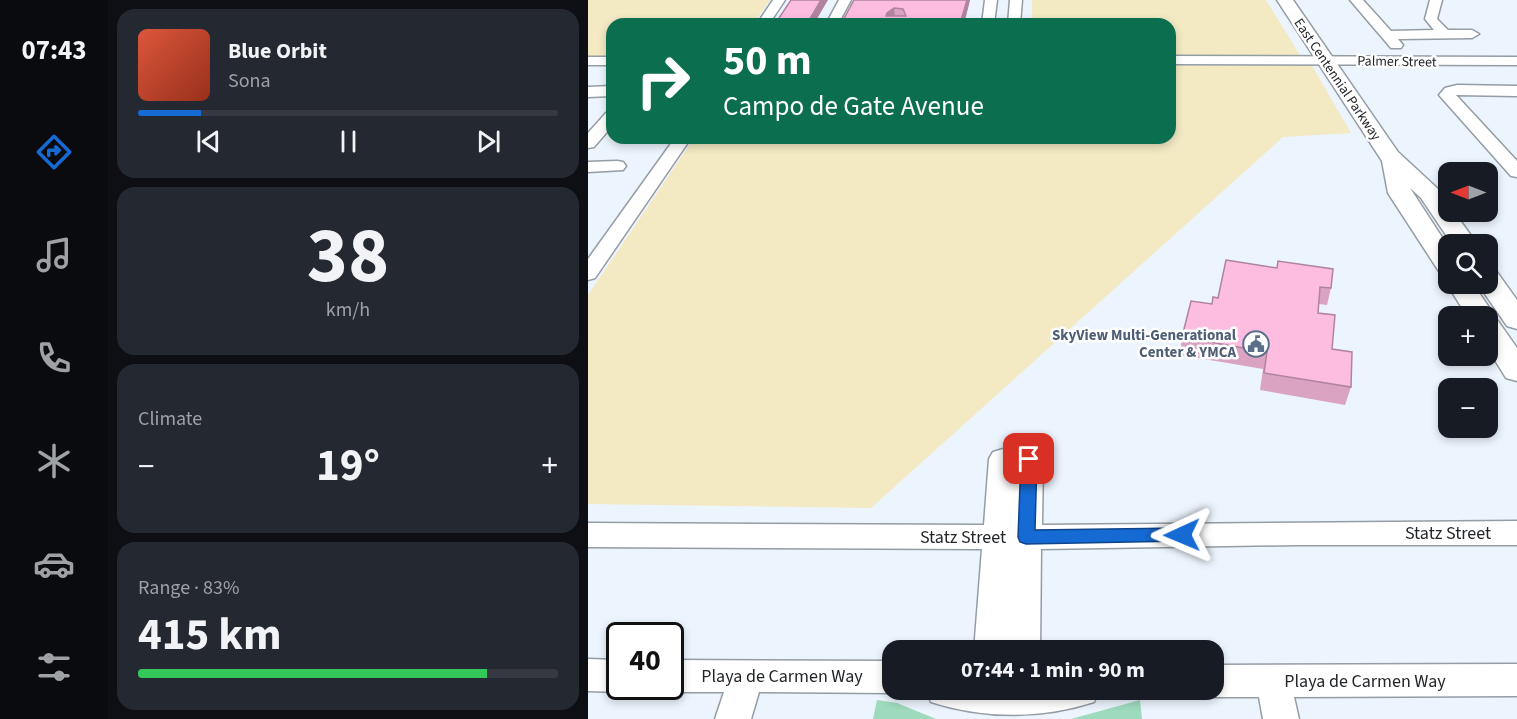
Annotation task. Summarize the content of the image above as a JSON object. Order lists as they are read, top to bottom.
{
  "streets": {
    "main road": ["East Centennial Parkway"],
    "street": ["Palmer Street", "Statz Street", "Playa de Carmen Way"]
  },
  "crossings": [
    ["Palmer Street", "East Centennial Parkway"]
  ],
  "places": {
    "public building": ["SkyView Multi-Generational Center & YMCA"]
  },
  "north": "left",
  "page": {
    "tabs": "07:43",
    "turn": ["50 m", "Campo de Gate Avenue"],
    "song": ["Blue Orbit", "Sona"],
    "map_buttons": ["+", "−"],
    "tile": [
      ["38", "km/h"],
      "Climate",
      ["Range · 83%", "415 km"]
    ],
    "heat": ["−", "19°", "+"],
    "limit": "40",
    "trip": "07:44 · 1 min · 90 m"
  }
}
